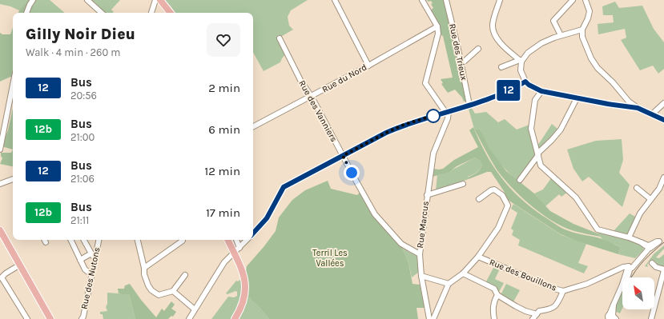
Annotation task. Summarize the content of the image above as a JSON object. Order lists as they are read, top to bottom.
{
  "streets": {
    "street": [
      "Rue des Trieux",
      "Rue du Nord",
      "Rue des Vanniers",
      "Rue Marcus",
      "Rue des Bouillons",
      "Rue des Nutons"
    ]
  },
  "crossings": [
    ["Rue du Nord", "Rue des Vanniers"],
    ["Rue des Vanniers", "Rue Marcus"]
  ],
  "parks": ["Terril Les Vallées"],
  "lines": ["bus line 12"],
  "north": "top left",
  "page": {
    "on_map": "12",
    "heading": ["Gilly Noir Dieu", "Walk · 4 min · 260 m"],
    "list": [
      {
        "mark": "12",
        "name": "Bus",
        "note": "20:56",
        "value": "2 min"
      },
      {
        "mark": "12b",
        "name": "Bus",
        "note": "21:00",
        "value": "6 min"
      },
      {
        "mark": "12",
        "name": "Bus",
        "note": "21:06",
        "value": "12 min"
      },
      {
        "mark": "12b",
        "name": "Bus",
        "note": "21:11",
        "value": "17 min"
      }
    ]
  }
}
